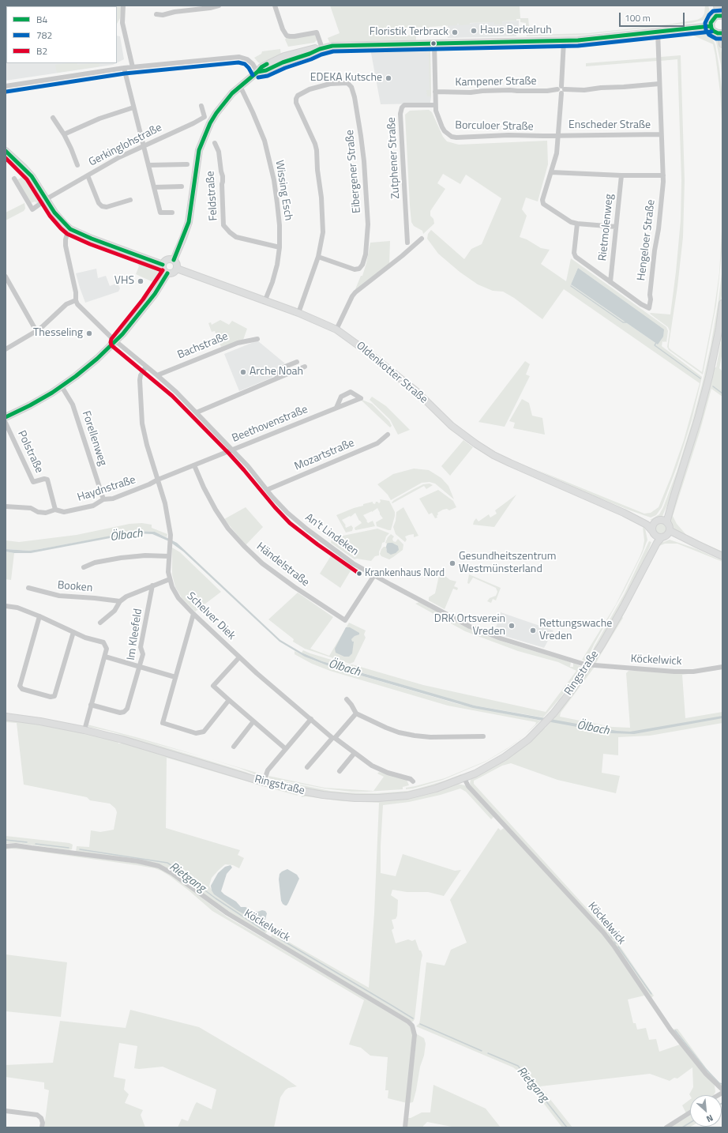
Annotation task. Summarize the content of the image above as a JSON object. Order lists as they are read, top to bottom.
{
  "streets": {
    "street": [
      "Kampener Straße",
      "Enscheder Straße",
      "Borculoer Straße",
      "Gerkinglohstraße",
      "Zutphener Straße",
      "Eibergener Straße",
      "Wissing Esch",
      "Feldstraße",
      "Rietmolenweg",
      "Hengeloer Straße",
      "Bachstraße",
      "Oldenkotter Straße",
      "Beethovenstraße",
      "Forellenweg",
      "Polstraße",
      "Mozartstraße",
      "Haydnstraße",
      "An't Lindeken",
      "Händelstraße",
      "Booken",
      "Schelver Diek",
      "Im Kleefeld",
      "Köckelwick",
      "Ringstraße"
    ]
  },
  "crossings": [
    ["Kampener Straße", "Borculoer Straße"],
    ["Enscheder Straße", "Borculoer Straße"],
    ["Enscheder Straße", "Hengeloer Straße"],
    ["Borculoer Straße", "Zutphener Straße"],
    ["Wissing Esch", "Feldstraße"],
    ["Wissing Esch", "Oldenkotter Straße"],
    ["Rietmolenweg", "Hengeloer Straße"],
    ["Bachstraße", "An't Lindeken"],
    ["Beethovenstraße", "Haydnstraße"],
    ["Beethovenstraße", "An't Lindeken"],
    ["Beethovenstraße", "Händelstraße"],
    ["Beethovenstraße", "Schelver Diek"],
    ["Forellenweg", "Haydnstraße"],
    ["Polstraße", "Haydnstraße"],
    ["Mozartstraße", "An't Lindeken"],
    ["Haydnstraße", "Schelver Diek"],
    ["An't Lindeken", "Händelstraße"],
    ["An't Lindeken", "Schelver Diek"],
    ["An't Lindeken", "Köckelwick"],
    ["An't Lindeken", "Ringstraße"],
    ["Köckelwick", "Ringstraße"]
  ],
  "water": ["Ölbach", "Rietgang"],
  "places": [
    "Haus Berkelruh",
    "Floristik Terbrack",
    "EDEKA Kutsche",
    "VHS",
    "Thesseling",
    "Arche Noah",
    "Gesundheitszentrum Westmünsterland",
    "Krankenhaus Nord",
    "DRK Ortsverein Vreden",
    "Rettungswache Vreden"
  ],
  "lines": ["transit line 782", "transit line B4", "transit line B2"],
  "legend": ["B4", "782", "B2"],
  "scale_bar": "100 m",
  "north": "bottom right"
}
